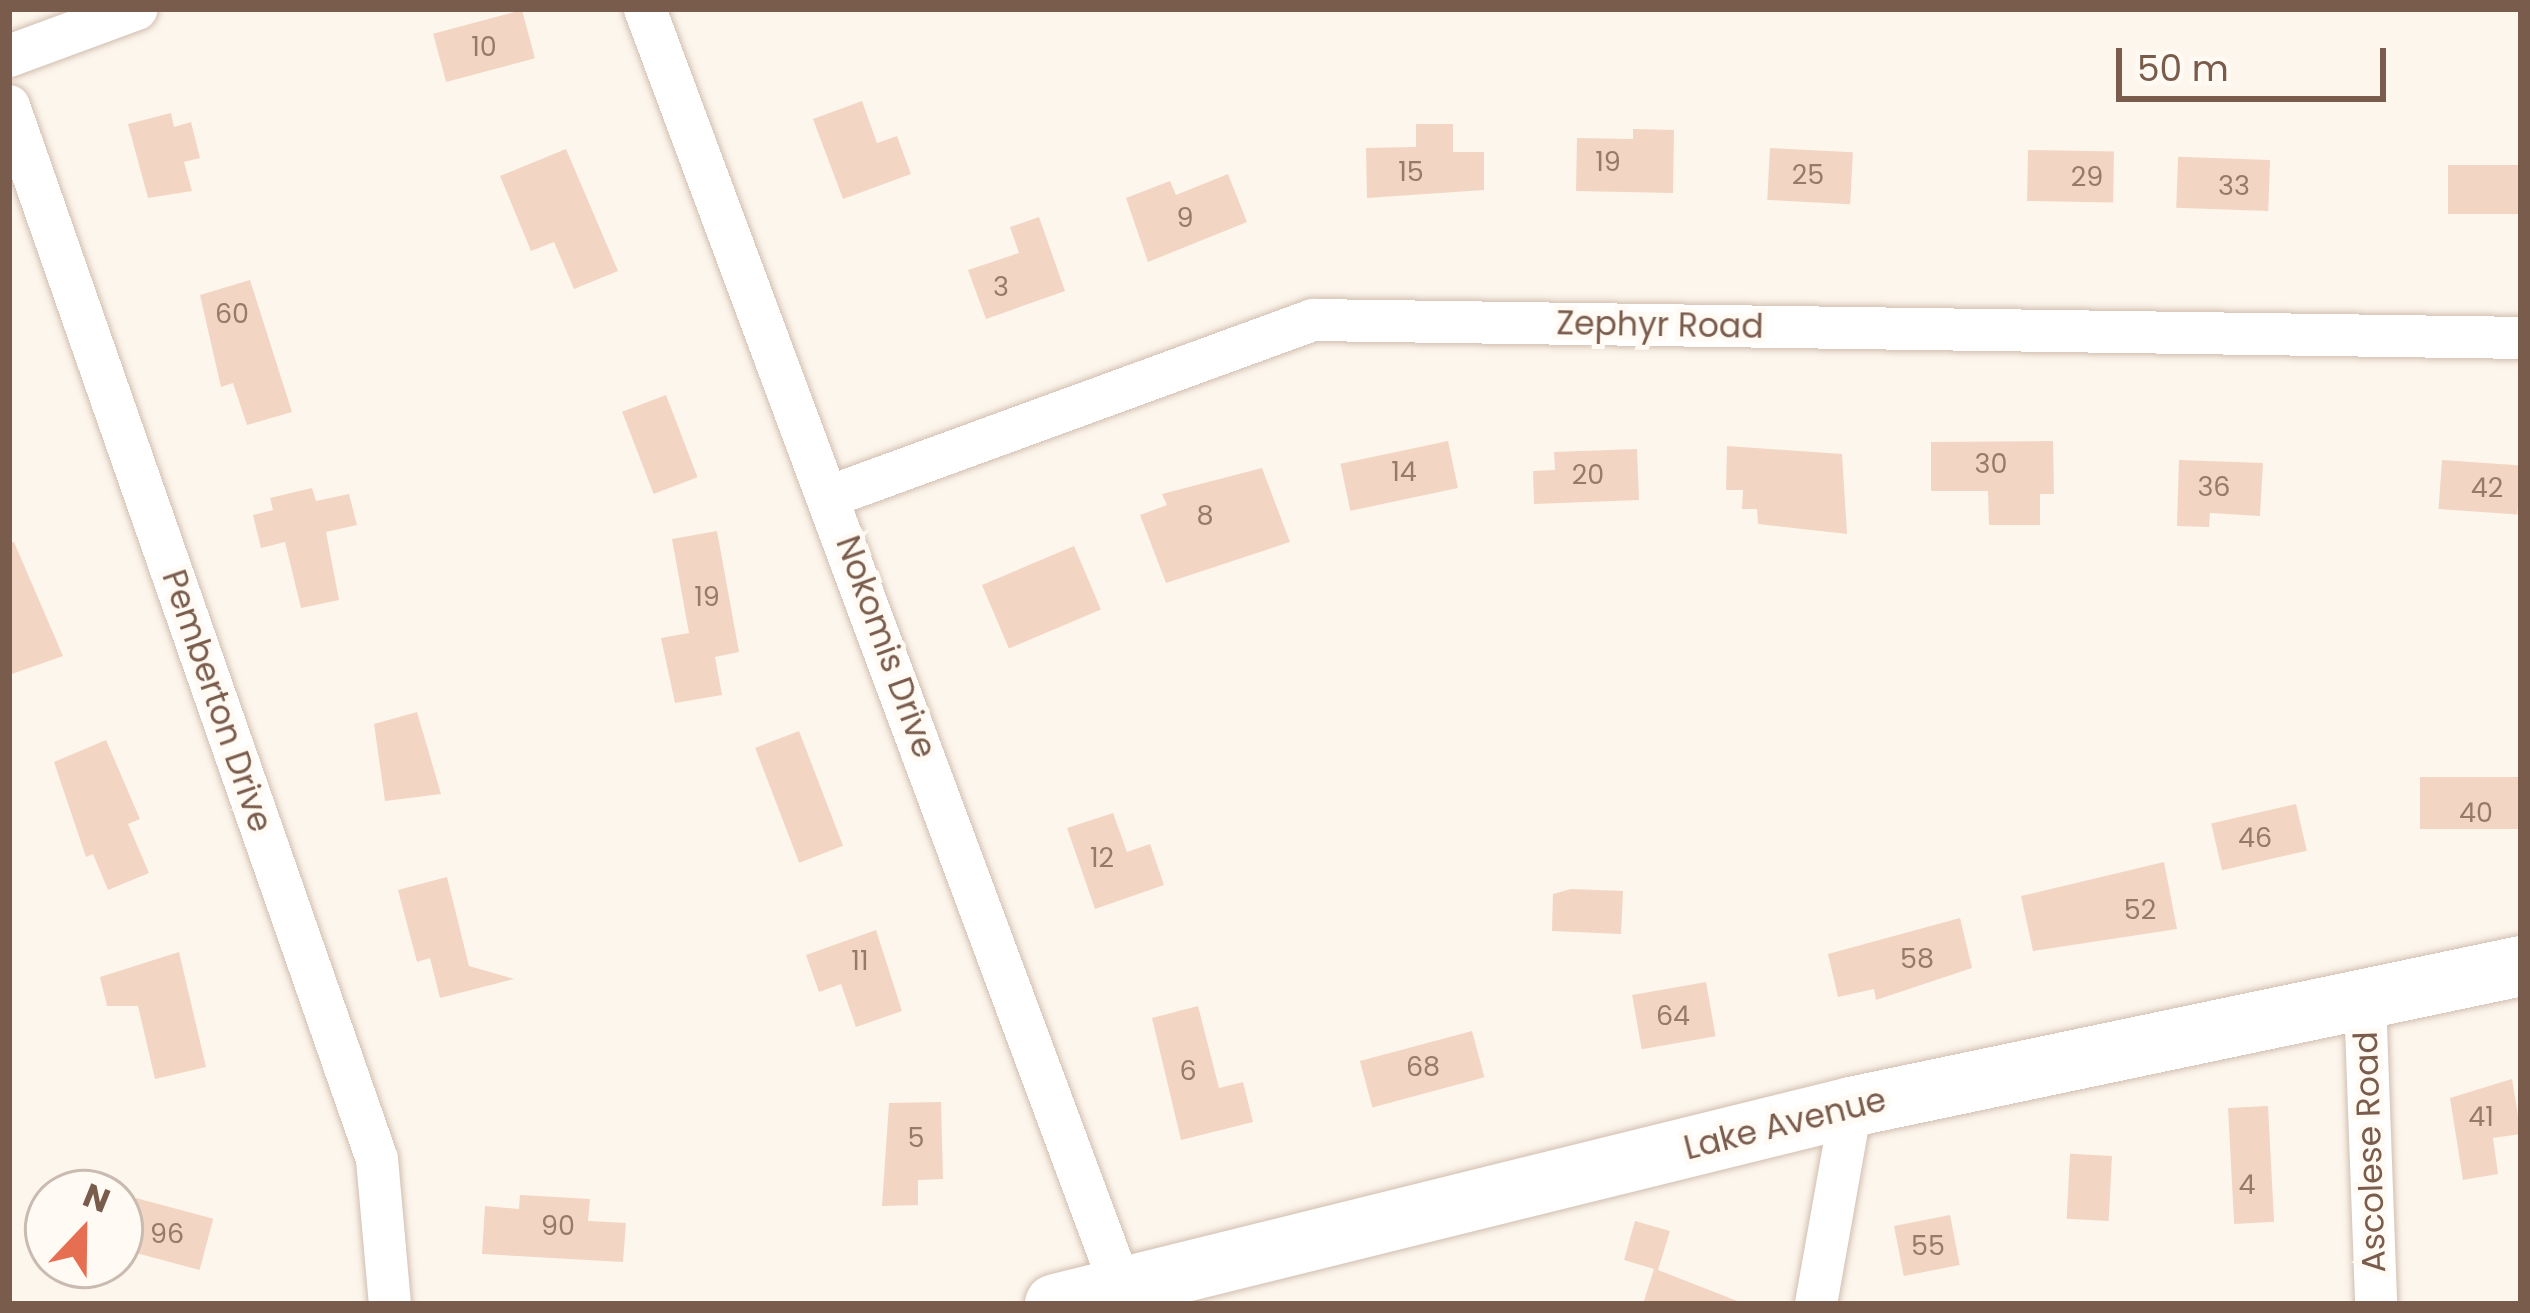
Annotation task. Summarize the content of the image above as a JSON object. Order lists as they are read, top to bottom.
{
  "streets": {
    "street": [
      "Zephyr Road",
      "Nokomis Drive",
      "Pemberton Drive",
      "Lake Avenue",
      "Ascolese Road"
    ]
  },
  "crossings": [
    ["Zephyr Road", "Nokomis Drive"],
    ["Nokomis Drive", "Lake Avenue"],
    ["Lake Avenue", "Ascolese Road"]
  ],
  "house_numbers": [
    "10",
    "19",
    "15",
    "25",
    "29",
    "33",
    "9",
    "3",
    "60",
    "30",
    "14",
    "20",
    "36",
    "42",
    "8",
    "19",
    "40",
    "46",
    "12",
    "52",
    "58",
    "11",
    "64",
    "68",
    "6",
    "41",
    "5",
    "4",
    "90",
    "96",
    "55"
  ],
  "scale_bar": "50 m",
  "north": "top"
}
